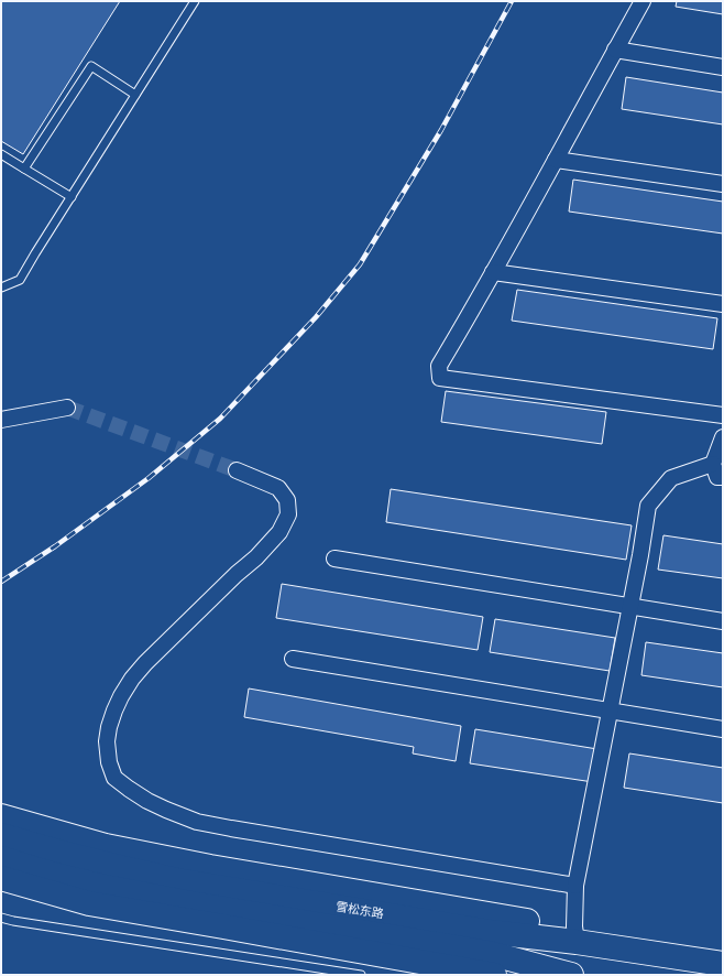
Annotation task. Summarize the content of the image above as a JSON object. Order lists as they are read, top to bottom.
{
  "streets": {
    "main road": ["雪松东路"]
  }
}
